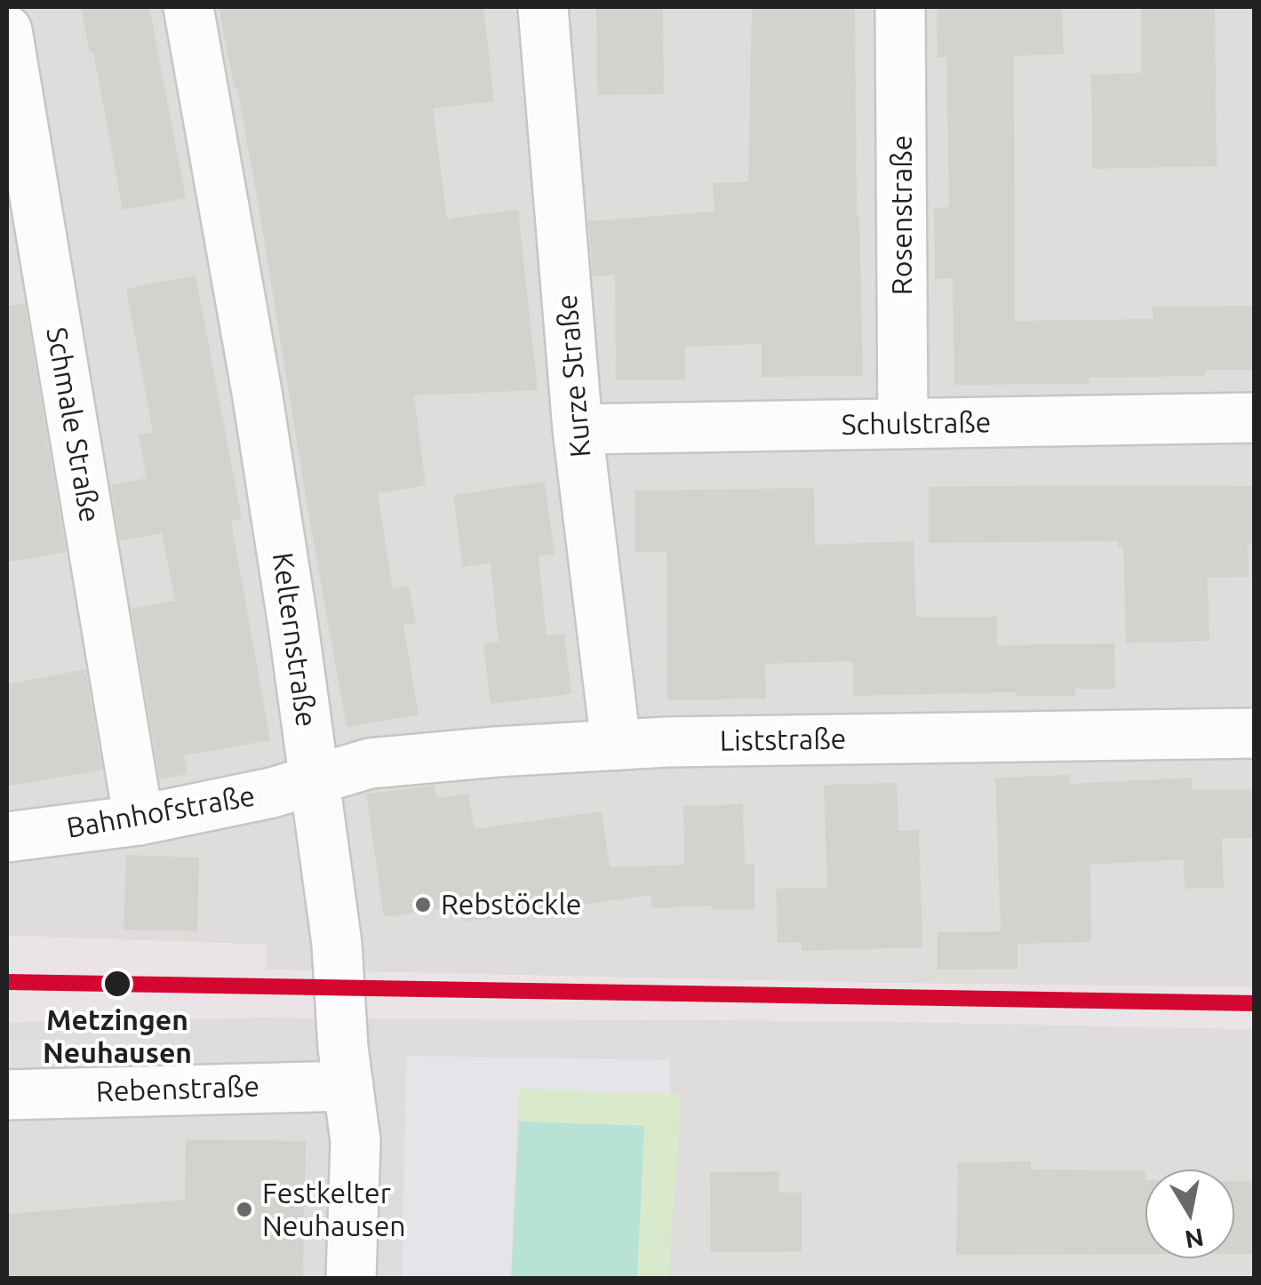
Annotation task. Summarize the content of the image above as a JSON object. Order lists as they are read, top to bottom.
{
  "streets": {
    "street": [
      "Rosenstraße",
      "Kurze Straße",
      "Schulstraße",
      "Schmale Straße",
      "Kelternstraße",
      "Liststraße",
      "Bahnhofstraße",
      "Rebenstraße"
    ]
  },
  "crossings": [
    ["Rosenstraße", "Schulstraße"],
    ["Kurze Straße", "Schulstraße"],
    ["Kurze Straße", "Liststraße"],
    ["Schmale Straße", "Bahnhofstraße"],
    ["Kelternstraße", "Liststraße"],
    ["Kelternstraße", "Bahnhofstraße"],
    ["Kelternstraße", "Rebenstraße"],
    ["Liststraße", "Bahnhofstraße"]
  ],
  "places": ["Rebstöckle", "Metzingen Neuhausen", "Festkelter Neuhausen"],
  "north": "bottom"
}
